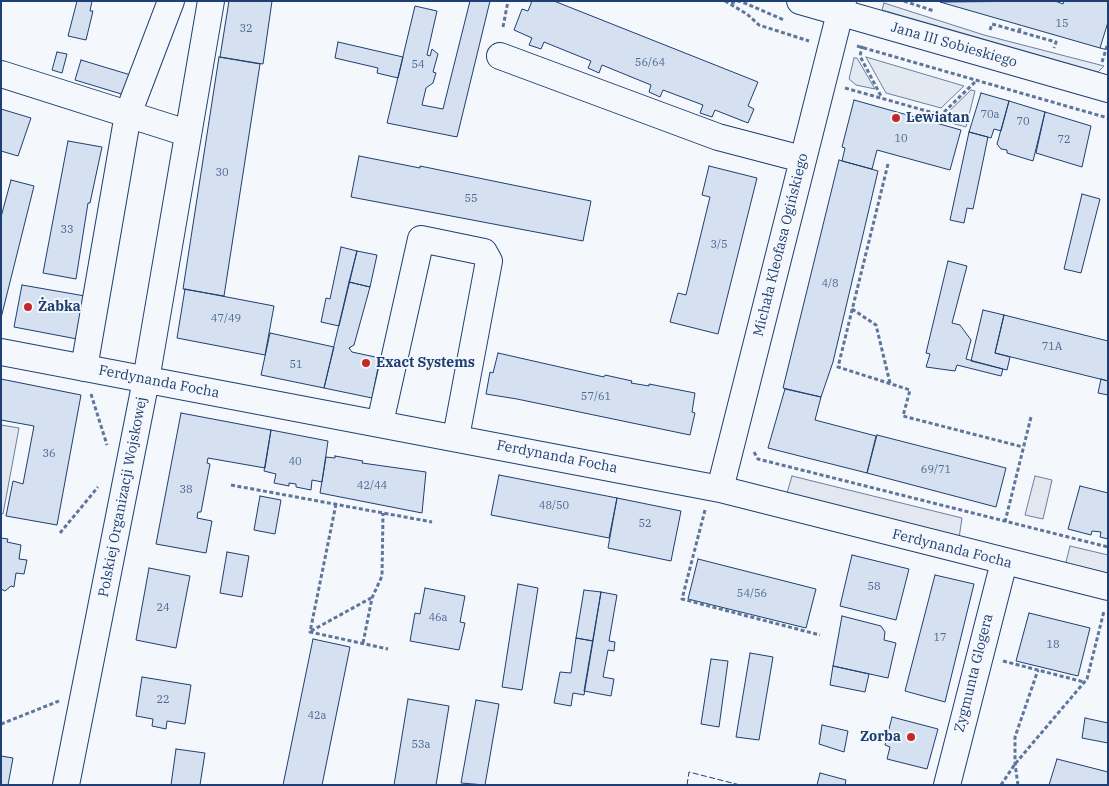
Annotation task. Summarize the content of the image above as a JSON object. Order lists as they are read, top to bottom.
{
  "streets": {
    "street": [
      "Jana III Sobieskiego",
      "Michała Kleofasa Ogińskiego",
      "Ferdynanda Focha",
      "Polskiej Organizacji Wojskowej",
      "Zygmunta Glogera"
    ]
  },
  "crossings": [
    ["Jana III Sobieskiego", "Michała Kleofasa Ogińskiego"],
    ["Michała Kleofasa Ogińskiego", "Ferdynanda Focha"],
    ["Ferdynanda Focha", "Polskiej Organizacji Wojskowej"],
    ["Ferdynanda Focha", "Zygmunta Glogera"]
  ],
  "places": [
    "Lewiatan",
    "Żabka",
    "Exact Systems",
    "Zorba"
  ],
  "house_numbers": [
    "15",
    "32",
    "56/64",
    "54",
    "70a",
    "70",
    "10",
    "72",
    "30",
    "55",
    "33",
    "3/5",
    "4/8",
    "47/49",
    "71A",
    "51",
    "57/61",
    "36",
    "40",
    "69/71",
    "42/44",
    "38",
    "48/50",
    "52",
    "58",
    "54/56",
    "24",
    "46a",
    "17",
    "18",
    "22",
    "42a",
    "53a"
  ]
}
